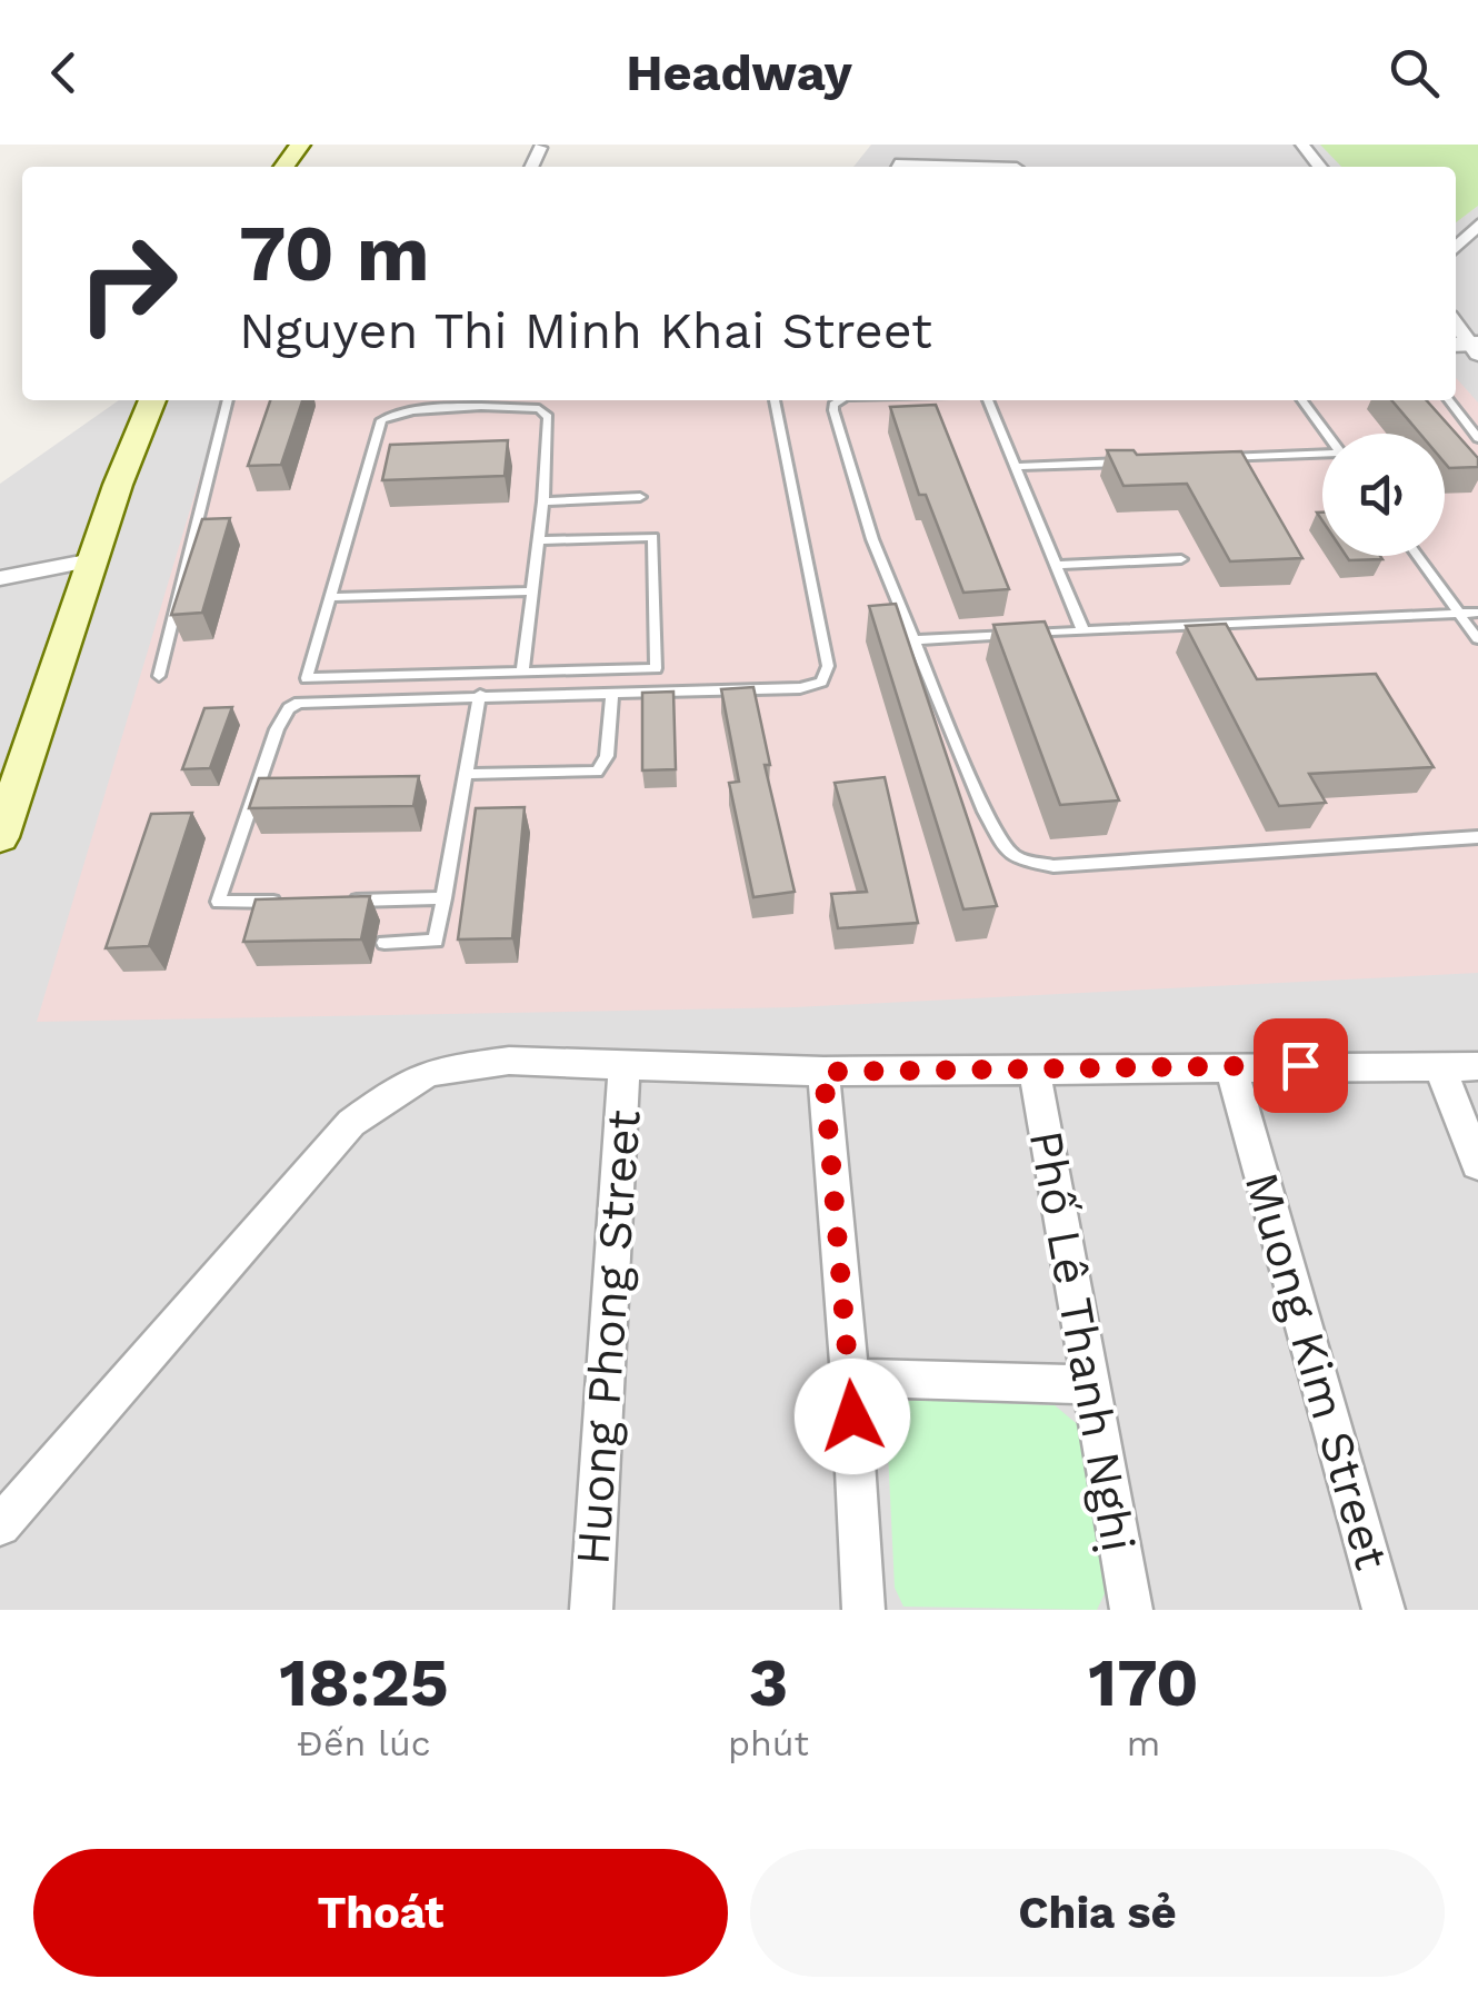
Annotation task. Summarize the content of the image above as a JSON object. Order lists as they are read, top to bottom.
{
  "streets": {
    "street": ["Huong Phong Street", "Phố Lê Thanh Nghị", "Muong Kim Street"]
  },
  "page": {
    "header": "Headway",
    "turn": ["70 m", "Nguyen Thi Minh Khai Street"],
    "eta": [
      "18:25",
      "Đến lúc",
      "3",
      "phút",
      "170",
      "m"
    ],
    "buttons": ["Thoát", "Chia sẻ"]
  }
}
